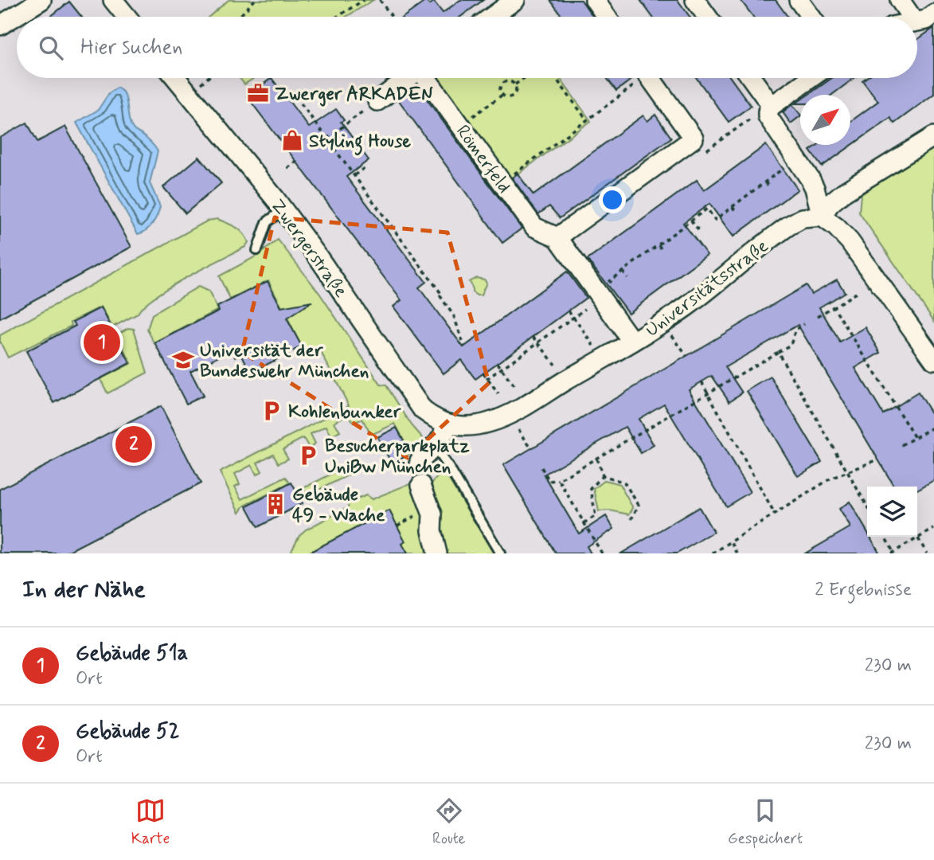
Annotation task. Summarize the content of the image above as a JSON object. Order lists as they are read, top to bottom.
{
  "streets": {
    "street": ["Römerfeld", "Zwergerstraße", "Universitätsstraße"]
  },
  "crossings": [
    ["Römerfeld", "Universitätsstraße"],
    ["Zwergerstraße", "Universitätsstraße"]
  ],
  "places": {
    "office": ["Zwerger ARKADEN"],
    "shop": ["Styling House"],
    "school or university": ["Universität der Bundeswehr München"],
    "parking": ["Kohlenbunker", "Besucherparkplatz UniBw München"],
    "building": ["Gebäude 49 - Wache"]
  },
  "north": "top right",
  "page": {
    "search": "Hier suchen",
    "pins": ["1", "2"],
    "heading": ["In der Nähe", "2 Ergebnisse"],
    "list": [
      {
        "mark": "1",
        "name": "Gebäude 51a",
        "note": "Ort",
        "value": "230 m"
      },
      {
        "mark": "2",
        "name": "Gebäude 52",
        "note": "Ort",
        "value": "230 m"
      }
    ],
    "nav": ["Karte", "Route", "Gespeichert"]
  }
}
